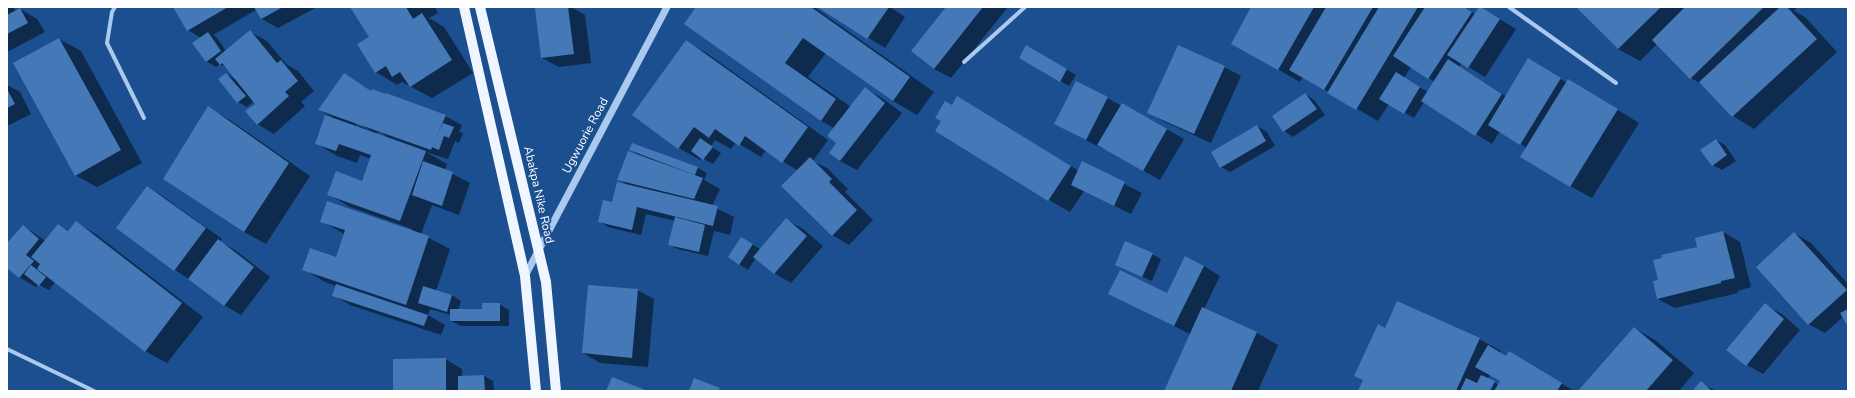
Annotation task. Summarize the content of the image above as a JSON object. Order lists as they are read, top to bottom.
{
  "streets": {
    "main road": ["Abakpa Nike Road"],
    "street": ["Ugwuorie Road"]
  },
  "crossings": [
    ["Ugwuorie Road", "Abakpa Nike Road"]
  ]
}
